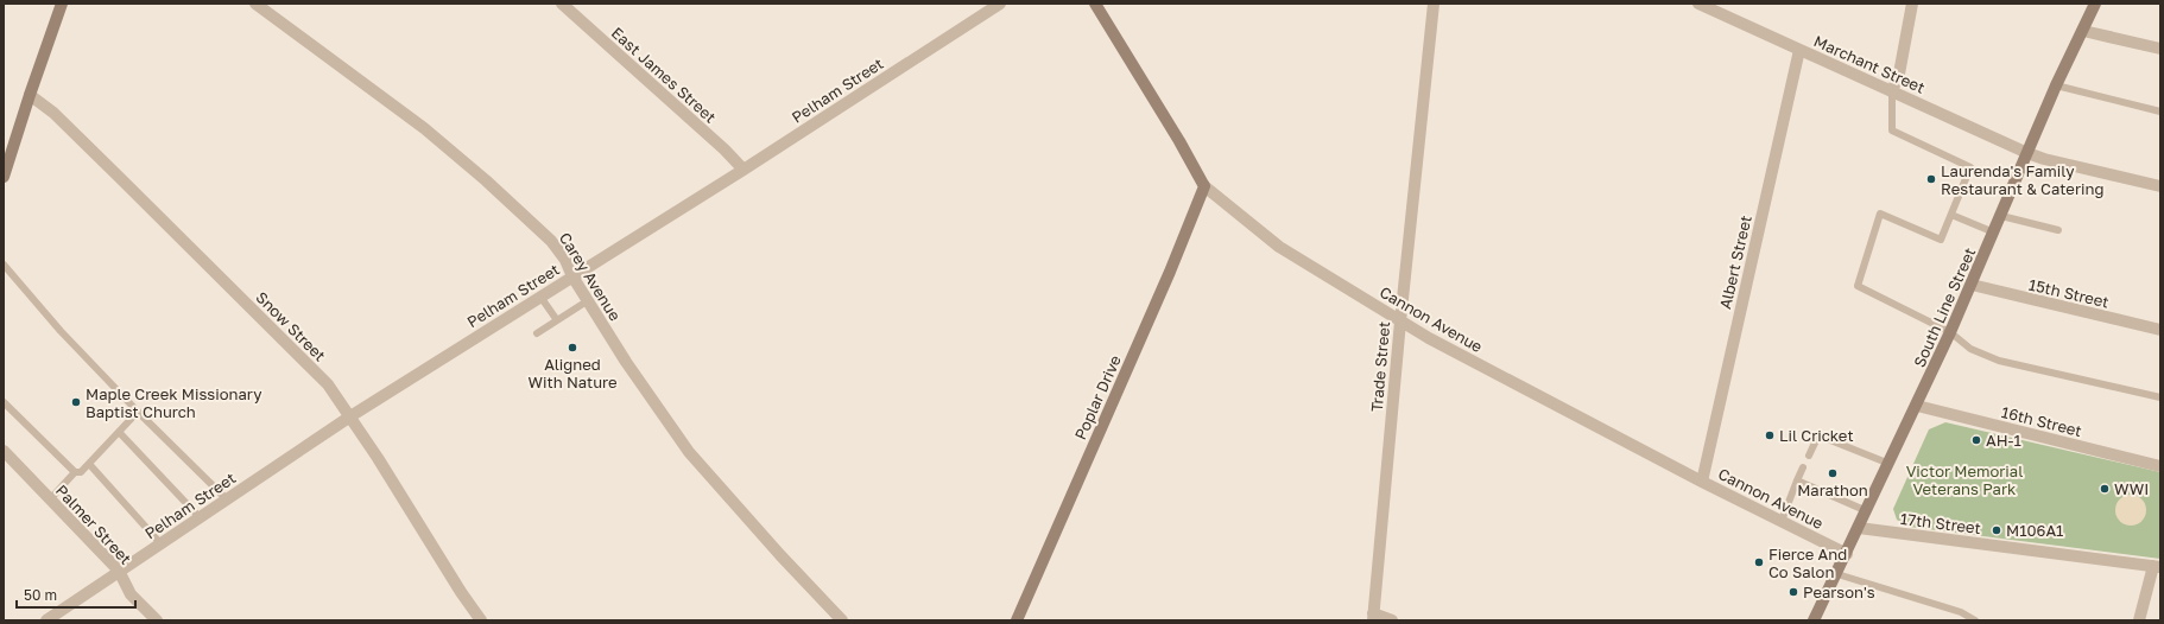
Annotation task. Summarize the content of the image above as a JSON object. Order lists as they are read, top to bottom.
{
  "streets": {
    "main road": ["South Line Street", "Cannon Avenue", "Poplar Drive"],
    "street": [
      "Marchant Street",
      "East James Street",
      "Pelham Street",
      "Albert Street",
      "Carey Avenue",
      "15th Street",
      "Snow Street",
      "Trade Street",
      "16th Street",
      "17th Street",
      "Palmer Street"
    ]
  },
  "crossings": [
    ["Marchant Street", "Albert Street"],
    ["Marchant Street", "South Line Street"],
    ["East James Street", "Pelham Street"],
    ["Pelham Street", "Carey Avenue"],
    ["Pelham Street", "Snow Street"],
    ["Pelham Street", "Palmer Street"],
    ["Albert Street", "Cannon Avenue"],
    ["15th Street", "South Line Street"],
    ["South Line Street", "Cannon Avenue"],
    ["South Line Street", "16th Street"],
    ["South Line Street", "17th Street"],
    ["Cannon Avenue", "Trade Street"],
    ["Cannon Avenue", "Poplar Drive"]
  ],
  "parks": ["Victor Memorial Veterans Park"],
  "places": [
    "Laurenda's Family Restaurant & Catering",
    "Aligned With Nature",
    "Maple Creek Missionary Baptist Church",
    "Lil Cricket",
    "AH-1",
    "Marathon",
    "WWI",
    "M106A1",
    "Fierce And Co Salon",
    "Pearson's"
  ],
  "scale_bar": "50 m"
}
